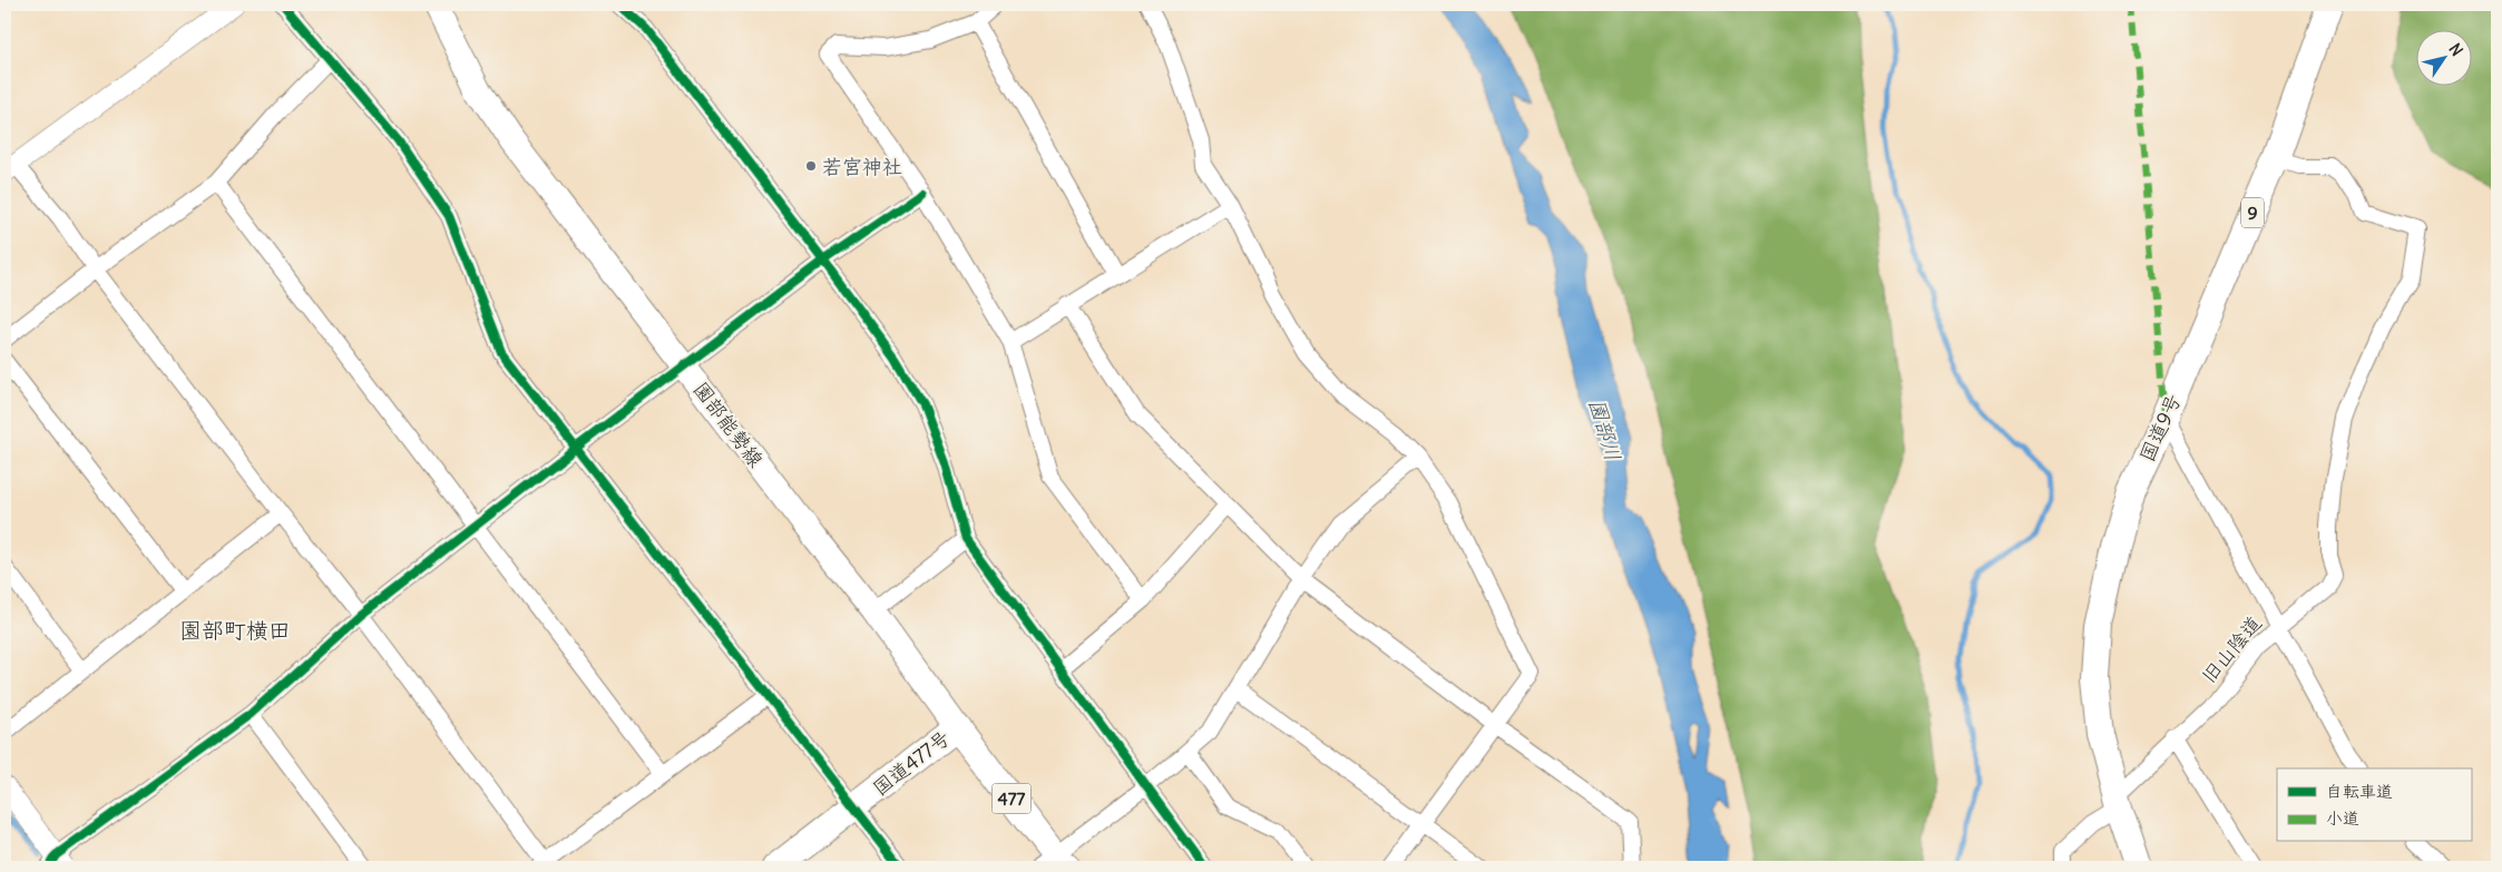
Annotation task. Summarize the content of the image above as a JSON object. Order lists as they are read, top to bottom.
{
  "streets": {
    "highway": [
      "9",
      "国道9号",
      "国道477号",
      "477"
    ],
    "main road": ["園部能勢線"],
    "street": ["旧山陰道"]
  },
  "crossings": [
    ["園部能勢線", "国道477号"],
    ["国道9号", "旧山陰道"]
  ],
  "districts": ["園部町横田"],
  "water": ["園部川"],
  "places": ["若宮神社"],
  "legend": ["自転車道", "小道"],
  "north": "top right"
}
